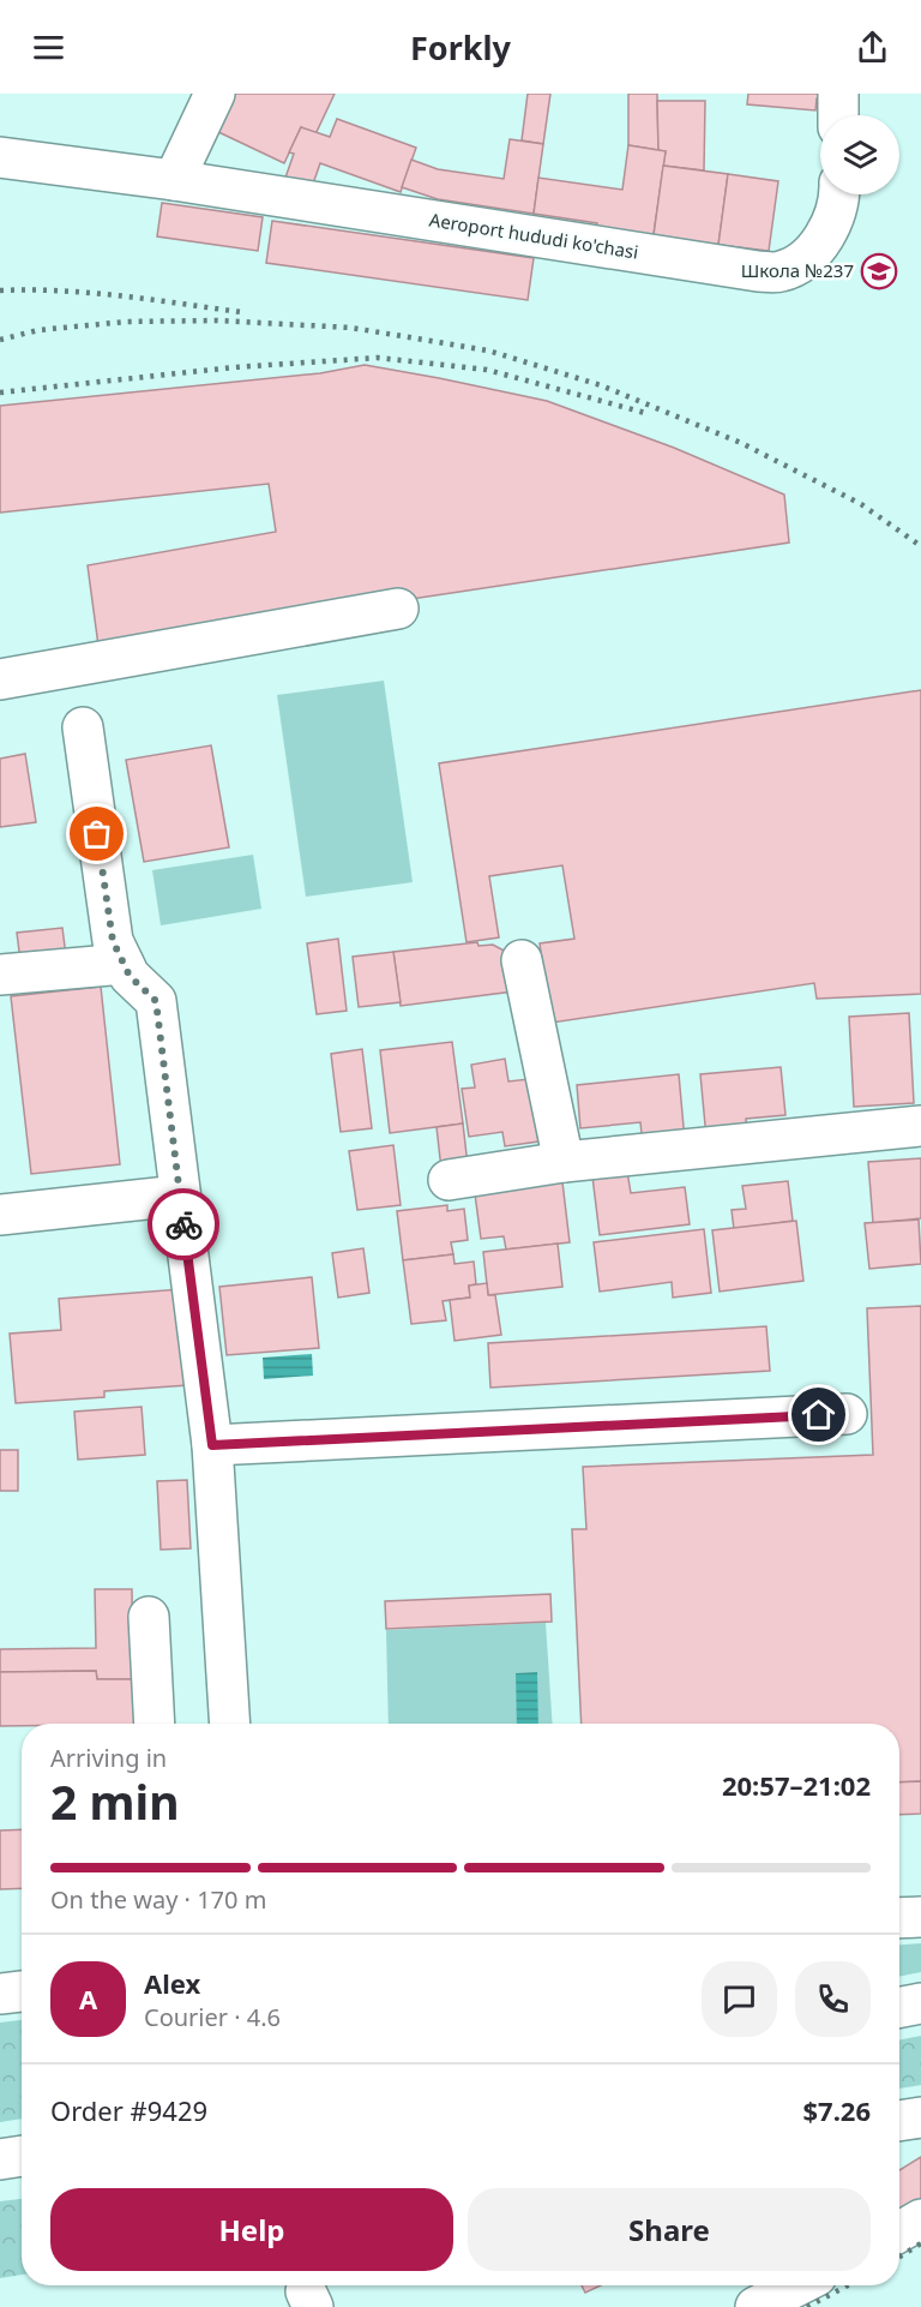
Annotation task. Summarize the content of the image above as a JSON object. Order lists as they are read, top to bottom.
{
  "streets": {
    "street": ["Aeroport hududi ko'chasi"]
  },
  "places": {
    "school or university": ["Школа №237"]
  },
  "page": {
    "header": "Forkly",
    "heading": ["2 min", "Arriving in", "20:57–21:02"],
    "panel": [
      "Alex",
      "Courier · 4.6",
      "Order #9429",
      "$7.26"
    ],
    "bar": "On the way · 170 m",
    "round": "A",
    "buttons": ["Help", "Share"]
  }
}
